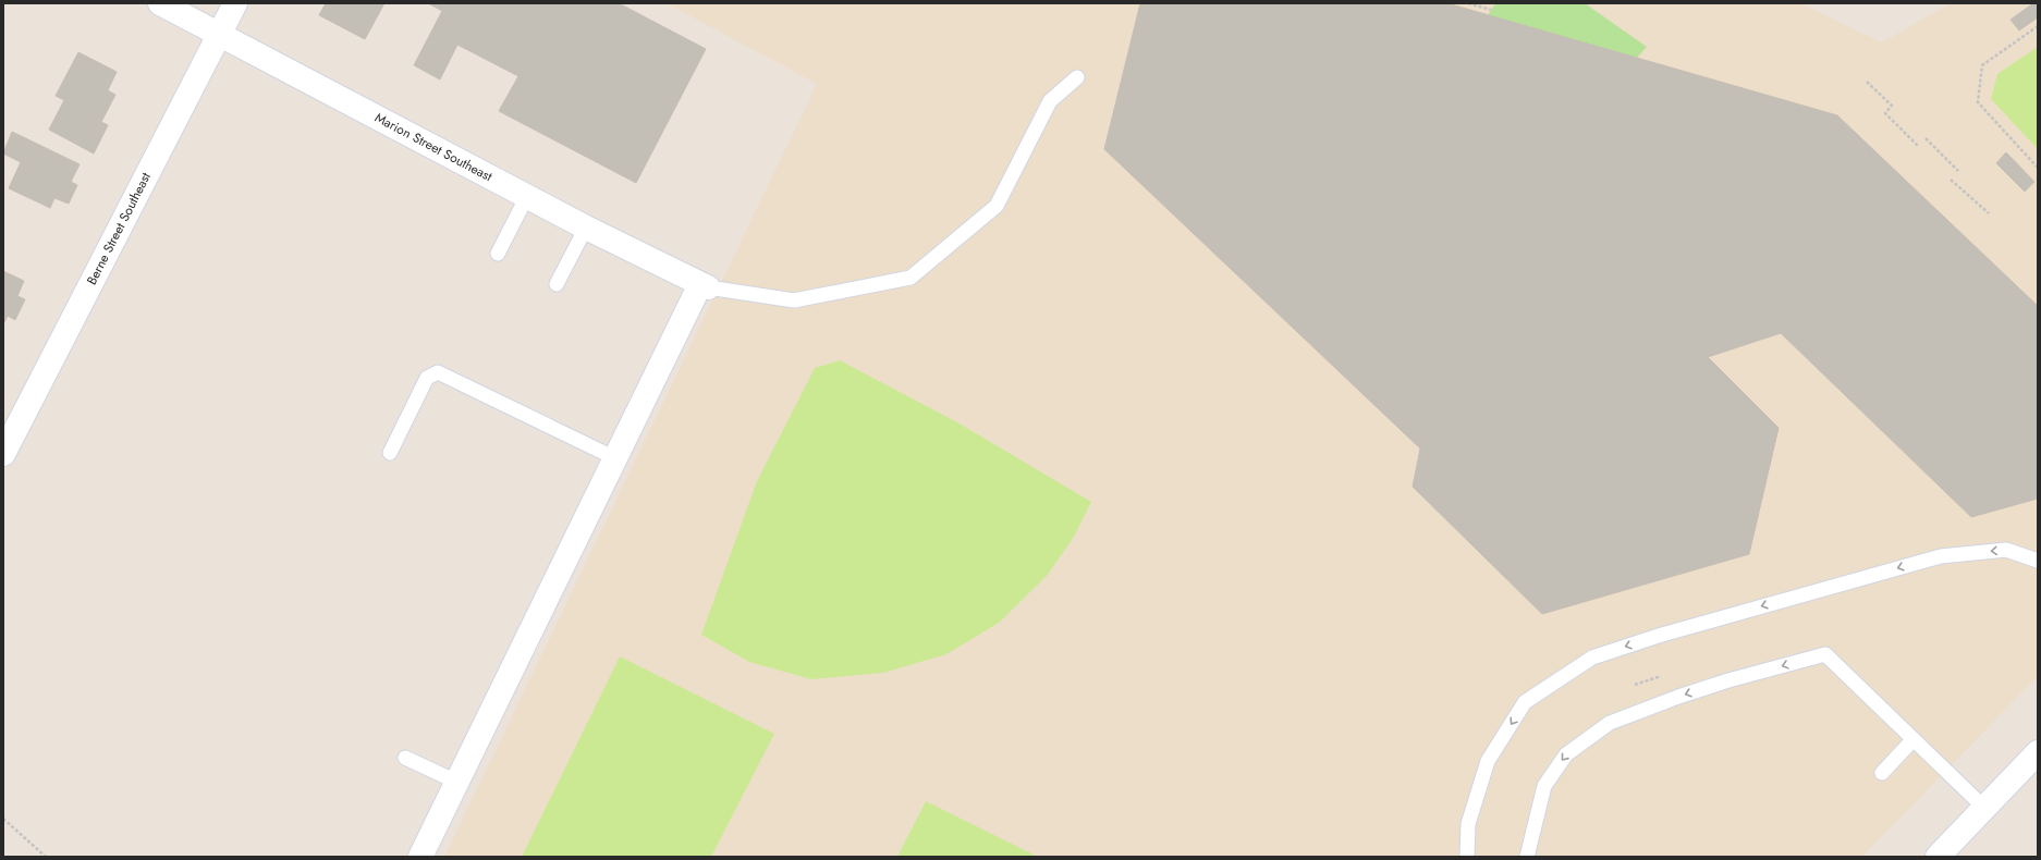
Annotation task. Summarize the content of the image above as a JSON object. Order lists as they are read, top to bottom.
{
  "streets": {
    "street": ["Marion Street Southeast", "Berne Street Southeast"]
  },
  "crossings": [
    ["Marion Street Southeast", "Berne Street Southeast"]
  ]
}
